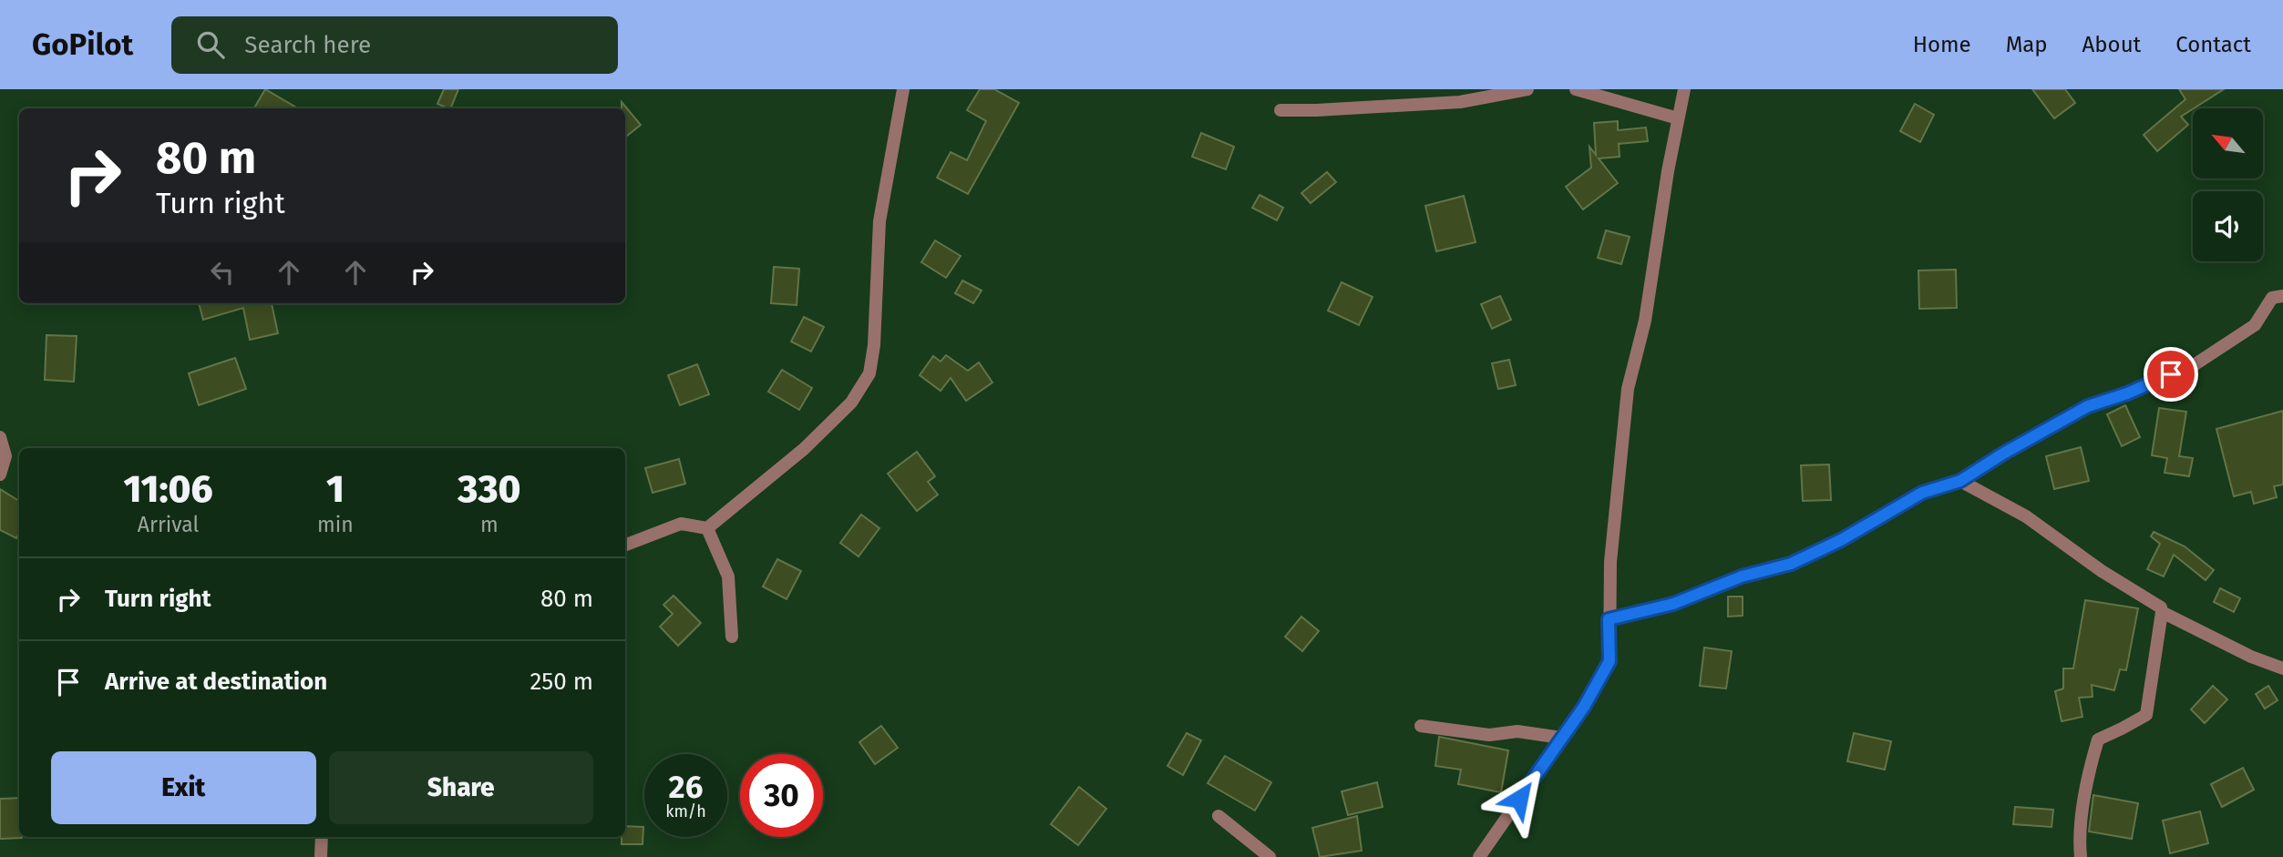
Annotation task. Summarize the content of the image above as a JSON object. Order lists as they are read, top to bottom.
{
  "north": "top left",
  "page": {
    "header": "GoPilot",
    "search": "Search here",
    "nav": [
      "Home",
      "Map",
      "About",
      "Contact"
    ],
    "turn": ["80 m", "Turn right"],
    "eta": [
      "11:06",
      "Arrival",
      "1",
      "min",
      "330",
      "m"
    ],
    "list": [
      {
        "name": "Turn right",
        "value": "80 m"
      },
      {
        "name": "Arrive at destination",
        "value": "250 m"
      }
    ],
    "buttons": ["Exit", "Share"],
    "speed": "26 km/h",
    "limit": "30"
  }
}
